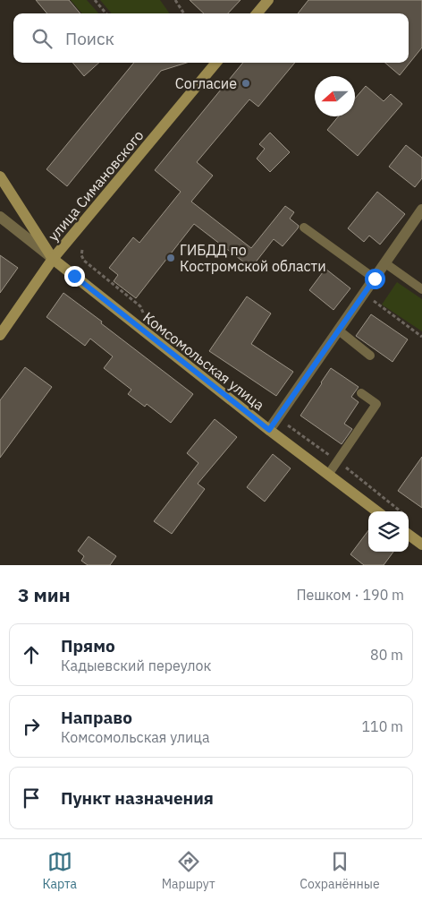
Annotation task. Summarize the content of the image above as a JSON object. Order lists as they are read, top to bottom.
{
  "streets": {
    "street": ["улица Симановского", "Комсомольская улица"]
  },
  "crossings": [
    ["улица Симановского", "Комсомольская улица"]
  ],
  "places": ["Согласие", "ГИБДД по Костромской области"],
  "north": "left",
  "page": {
    "search": "Поиск",
    "heading": ["3 мин", "Пешком · 190 m"],
    "list": [
      ["Прямо", "Кадыевский переулок", "80 m"],
      ["Направо", "Комсомольская улица", "110 m"],
      "Пункт назначения"
    ],
    "nav": ["Карта", "Маршрут", "Сохранённые"]
  }
}
